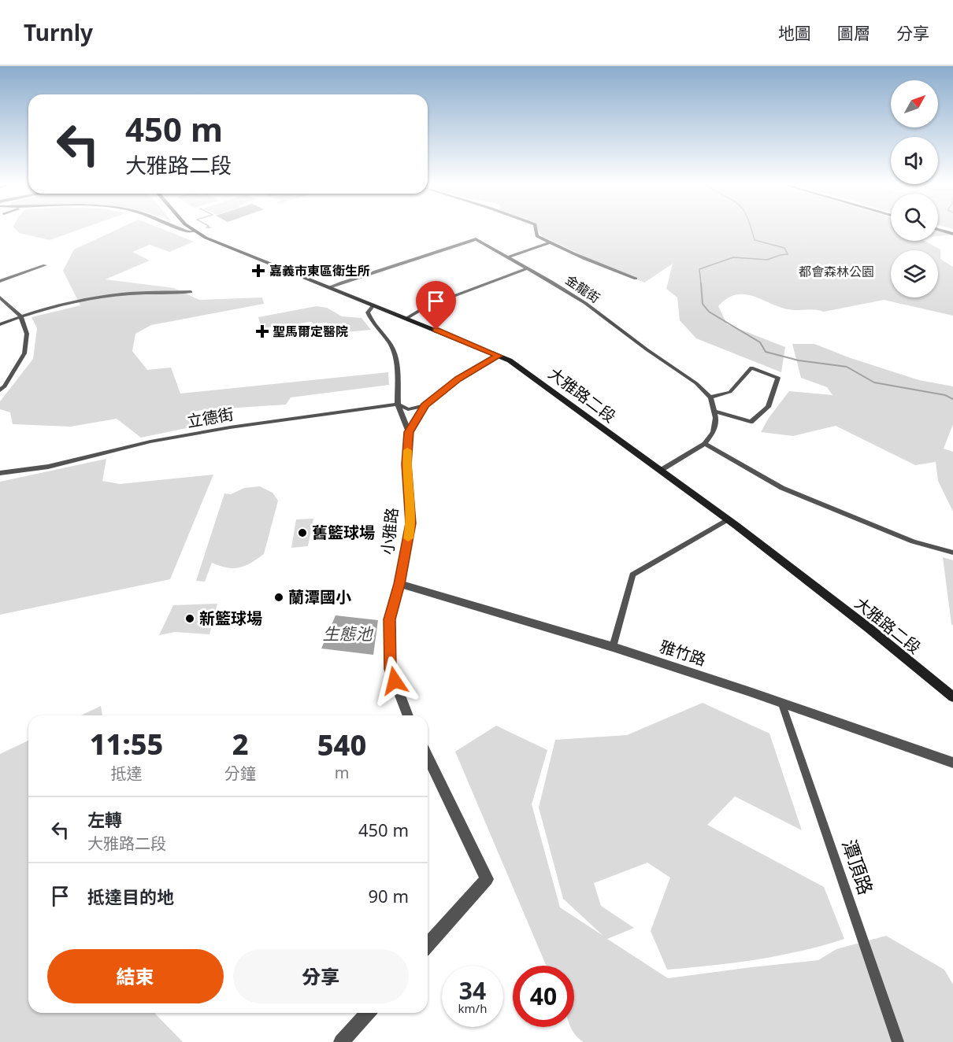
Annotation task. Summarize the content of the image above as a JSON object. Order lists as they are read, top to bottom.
{
  "streets": {
    "main road": ["大雅路二段"],
    "street": [
      "金龍街",
      "立德街",
      "小雅路",
      "雅竹路",
      "潭頂路"
    ]
  },
  "crossings": [
    ["金龍街", "大雅路二段"],
    ["大雅路二段", "小雅路"],
    ["立德街", "小雅路"],
    ["小雅路", "雅竹路"],
    ["雅竹路", "潭頂路"]
  ],
  "water": ["生態池"],
  "parks": ["都會森林公園"],
  "places": {
    "health": ["嘉義市東區衛生所", "聖馬爾定醫院"],
    "other": ["舊籃球場", "蘭潭國小", "新籃球場"]
  },
  "north": "top right",
  "page": {
    "header": "Turnly",
    "nav": ["地圖", "圖層", "分享"],
    "turn": ["450 m", "大雅路二段"],
    "eta": [
      "11:55",
      "抵達",
      "2",
      "分鐘",
      "540",
      "m"
    ],
    "list": [
      {
        "name": "左轉",
        "note": "大雅路二段",
        "value": "450 m"
      },
      {
        "name": "抵達目的地",
        "value": "90 m"
      }
    ],
    "buttons": ["結束", "分享"],
    "speed": "34 km/h",
    "limit": "40"
  }
}
